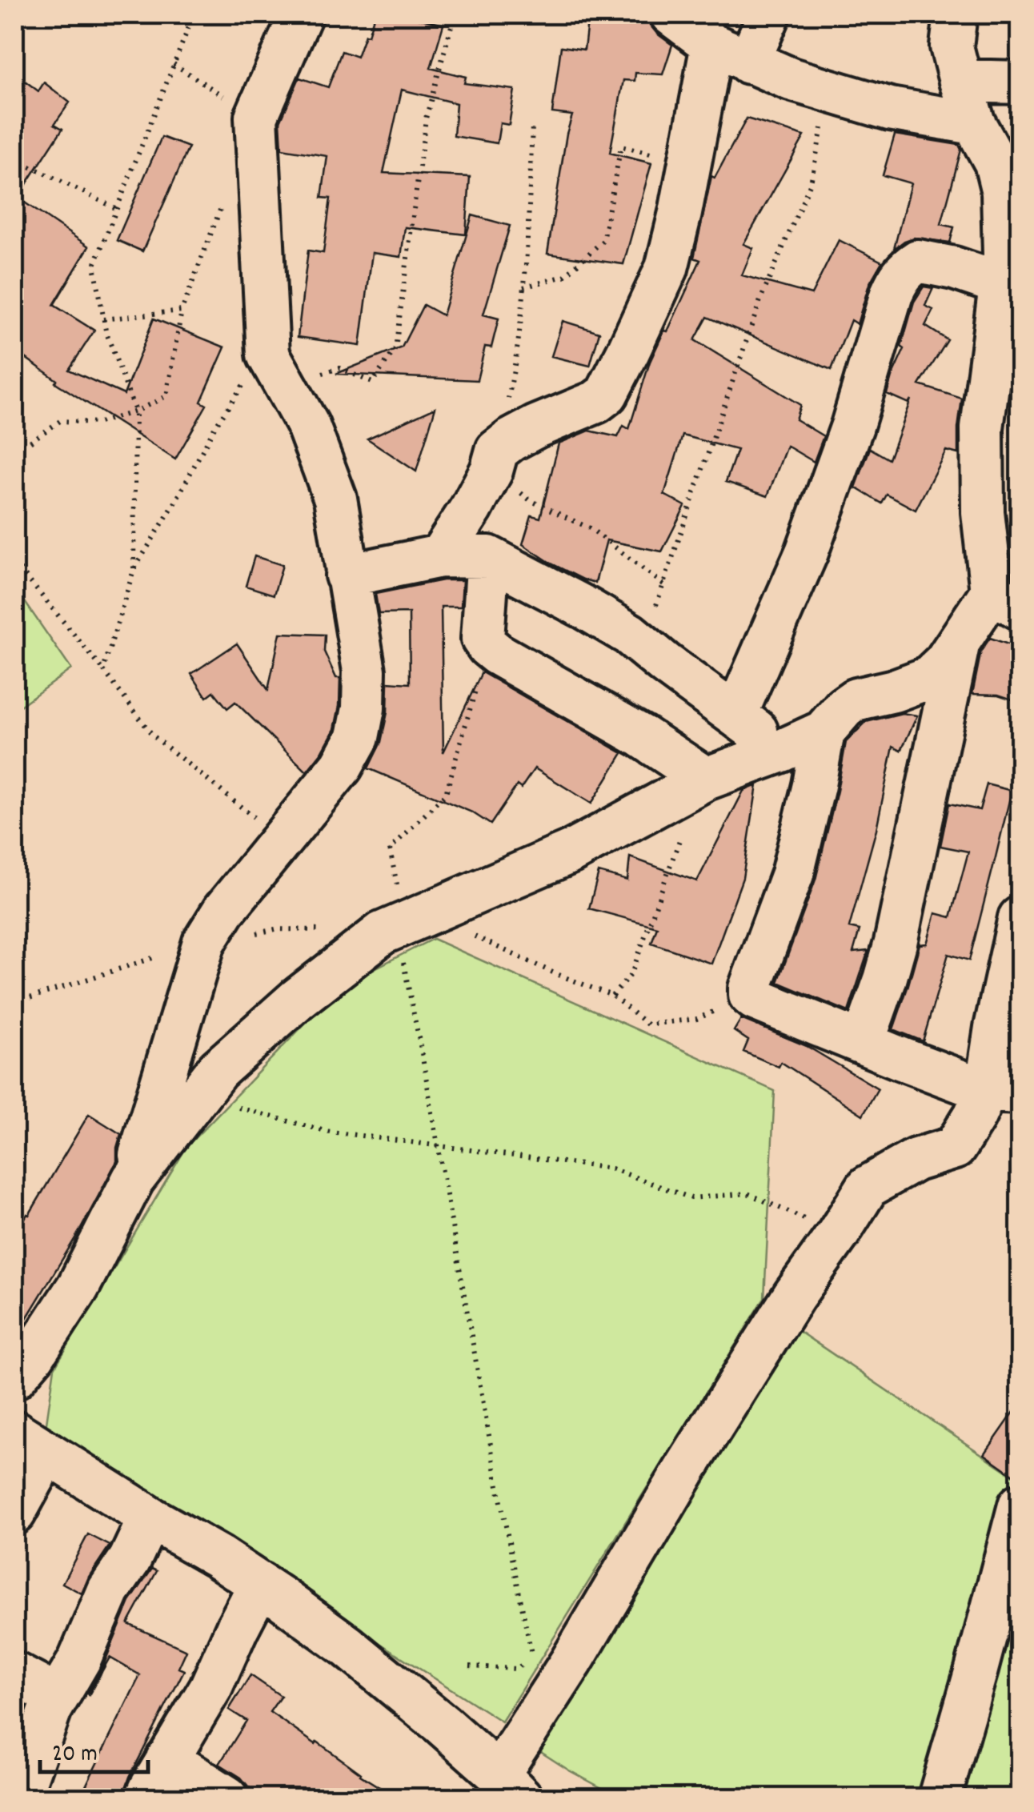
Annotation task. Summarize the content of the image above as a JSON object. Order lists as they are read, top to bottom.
{
  "scale_bar": "20 m"
}
